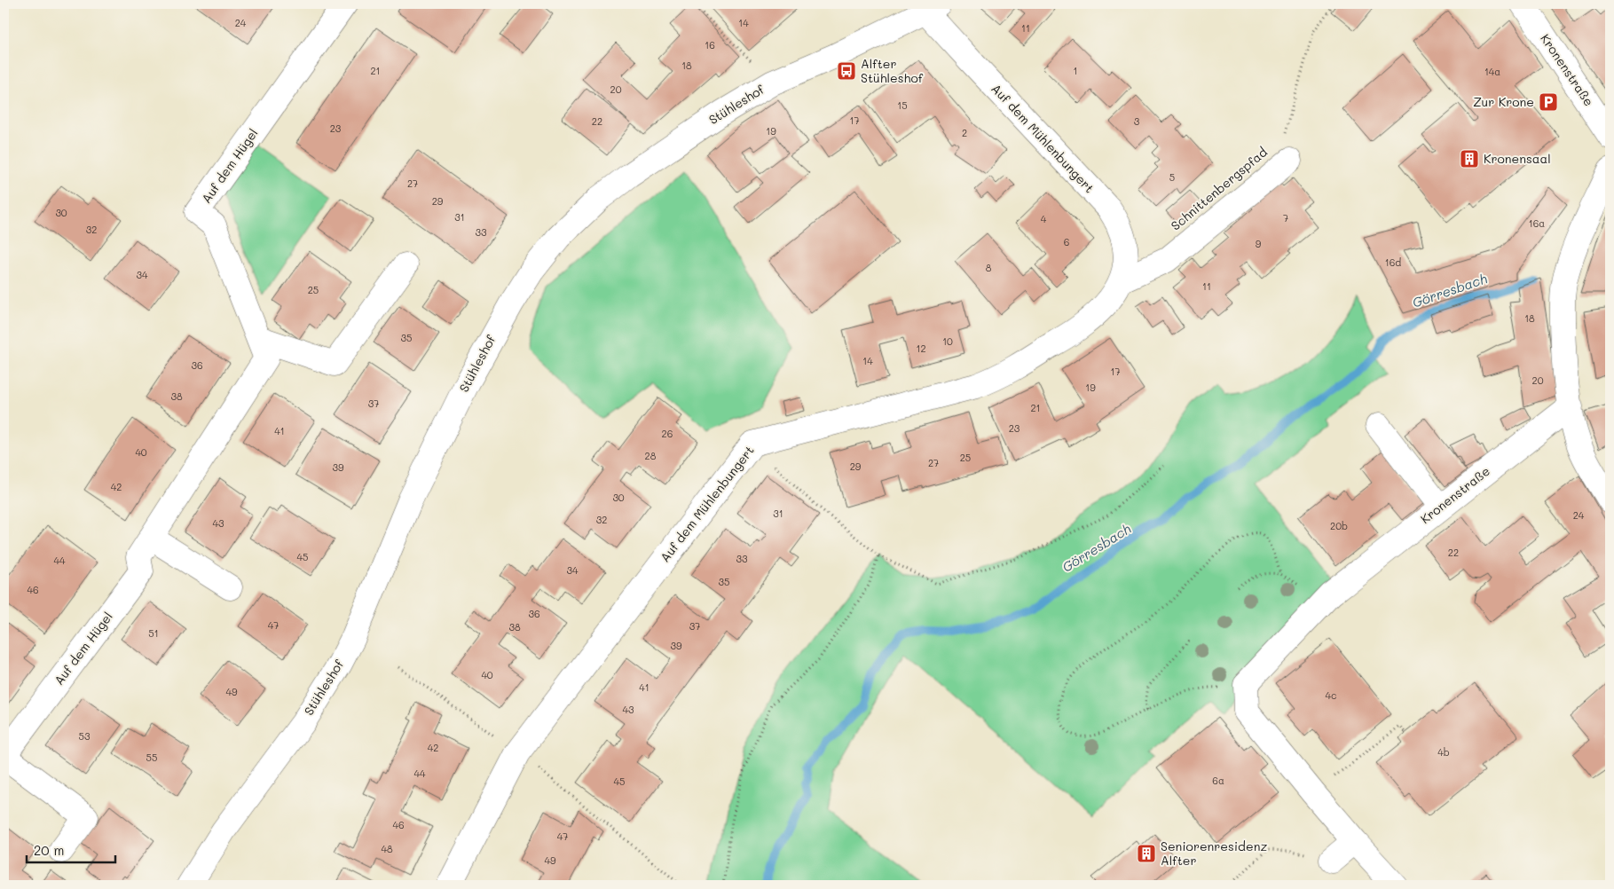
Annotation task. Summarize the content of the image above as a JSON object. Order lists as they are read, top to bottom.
{
  "streets": {
    "street": [
      "Kronenstraße",
      "Stühleshof",
      "Auf dem Mühlenbungert",
      "Auf dem Hügel"
    ]
  },
  "crossings": [
    ["Stühleshof", "Auf dem Mühlenbungert"]
  ],
  "water": ["Görresbach"],
  "places": {
    "bus stop": ["Alfter Stühleshof"],
    "parking": ["Zur Krone"],
    "building": ["Kronensaal", "Seniorenresidenz Alfter"]
  },
  "house_numbers": [
    "24",
    "14",
    "11",
    "16",
    "18",
    "21",
    "1",
    "14a",
    "20",
    "15",
    "17",
    "22",
    "3",
    "23",
    "19",
    "2",
    "5",
    "27",
    "29",
    "30",
    "31",
    "7",
    "4",
    "16a",
    "32",
    "33",
    "6",
    "9",
    "16d",
    "8",
    "34",
    "11",
    "25",
    "18",
    "35",
    "10",
    "12",
    "14",
    "36",
    "17",
    "20",
    "19",
    "38",
    "37",
    "21",
    "23",
    "41",
    "26",
    "40",
    "28",
    "25",
    "27",
    "29",
    "39",
    "42",
    "30",
    "31",
    "24",
    "32",
    "43",
    "20b",
    "22",
    "45",
    "33",
    "44",
    "34",
    "35",
    "46",
    "36",
    "47",
    "37",
    "38",
    "51",
    "39",
    "40",
    "41",
    "49",
    "4c",
    "43",
    "53",
    "42",
    "4b",
    "55",
    "44",
    "6a",
    "45",
    "46",
    "47",
    "48",
    "49"
  ],
  "scale_bar": "20 m"
}
